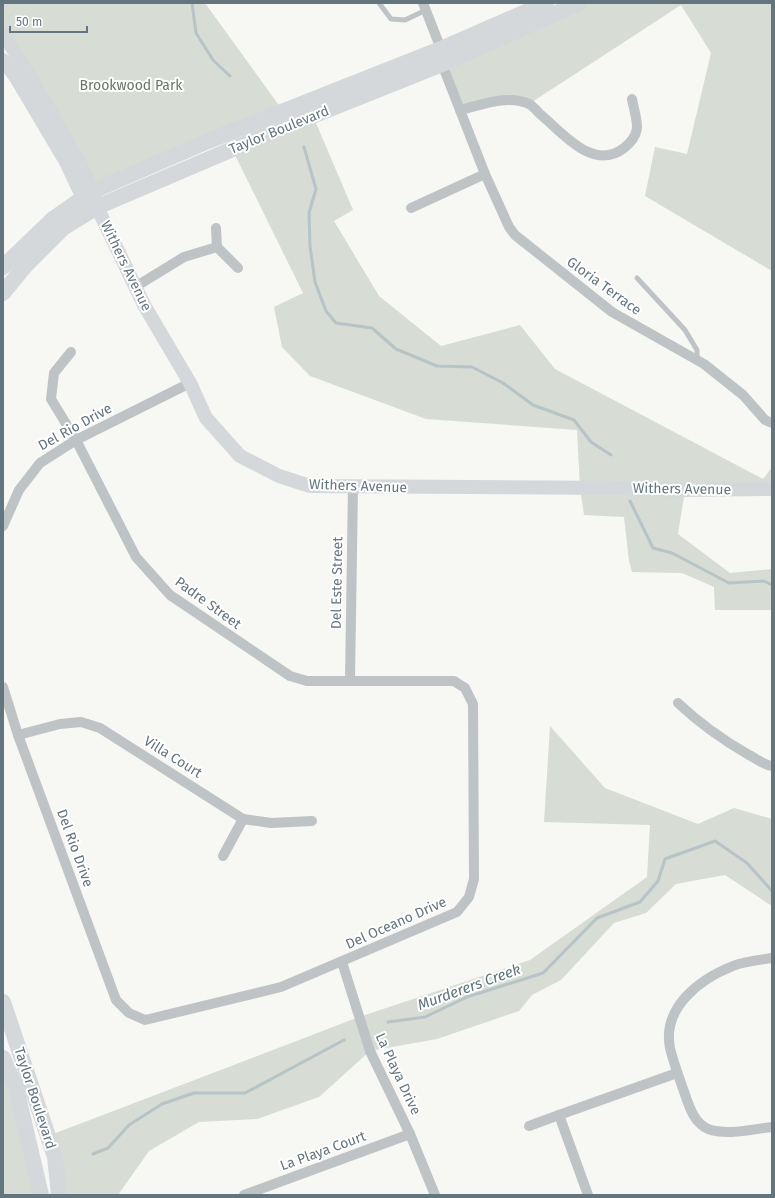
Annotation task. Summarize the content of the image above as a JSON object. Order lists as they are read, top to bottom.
{
  "streets": {
    "main road": ["Taylor Boulevard"],
    "street": [
      "Withers Avenue",
      "Gloria Terrace",
      "Del Rio Drive",
      "Del Este Street",
      "Padre Street",
      "Villa Court",
      "Del Oceano Drive",
      "La Playa Drive",
      "La Playa Court"
    ]
  },
  "crossings": [
    ["Taylor Boulevard", "Withers Avenue"],
    ["Taylor Boulevard", "Gloria Terrace"],
    ["Withers Avenue", "Del Rio Drive"],
    ["Withers Avenue", "Del Este Street"],
    ["Del Rio Drive", "Padre Street"],
    ["Del Rio Drive", "Villa Court"],
    ["Del Rio Drive", "Del Oceano Drive"],
    ["Del Este Street", "Padre Street"],
    ["Del Este Street", "Del Oceano Drive"],
    ["Padre Street", "Del Oceano Drive"],
    ["Del Oceano Drive", "La Playa Drive"],
    ["La Playa Drive", "La Playa Court"]
  ],
  "water": ["Murderers Creek"],
  "parks": ["Brookwood Park"],
  "scale_bar": "50 m"
}
